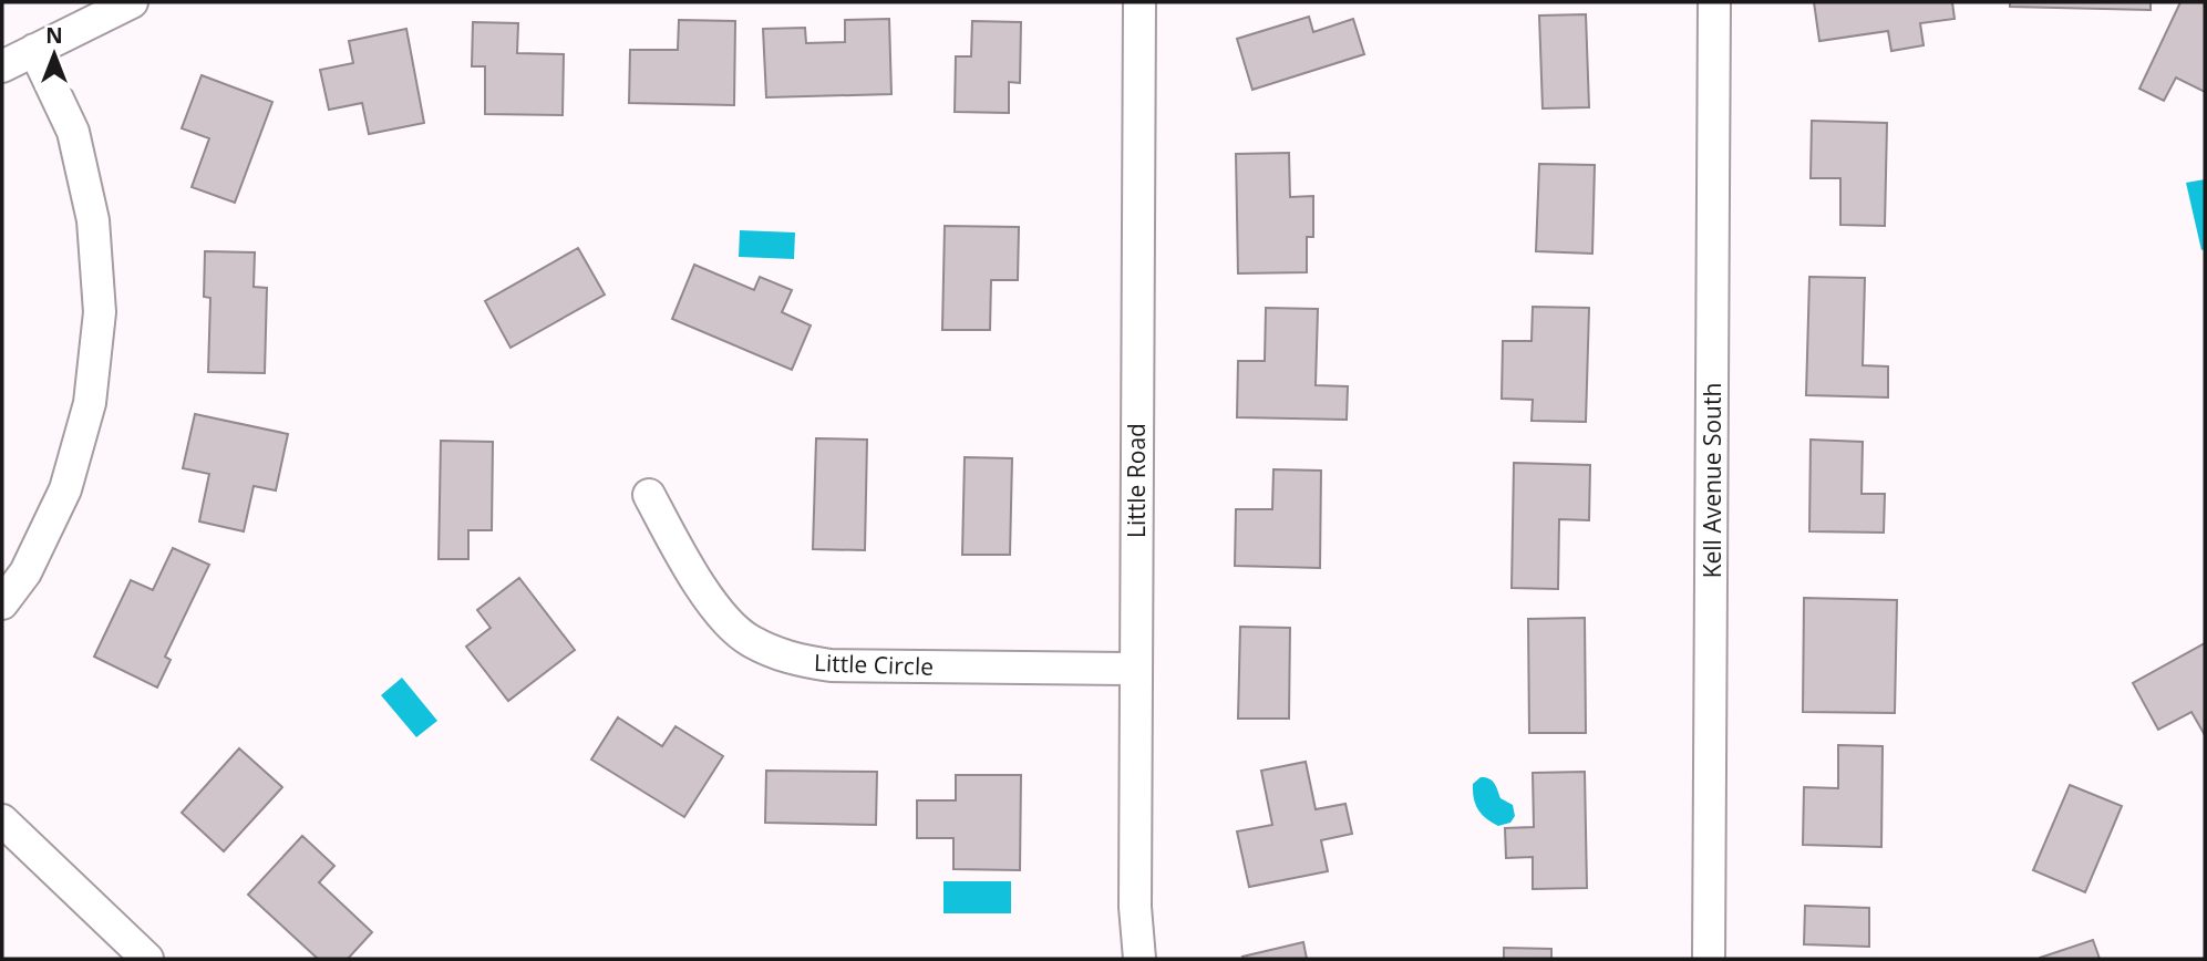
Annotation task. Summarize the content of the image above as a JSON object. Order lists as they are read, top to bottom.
{
  "streets": {
    "street": ["Little Road", "Kell Avenue South", "Little Circle"]
  },
  "crossings": [
    ["Little Road", "Little Circle"]
  ],
  "north": "top"
}
